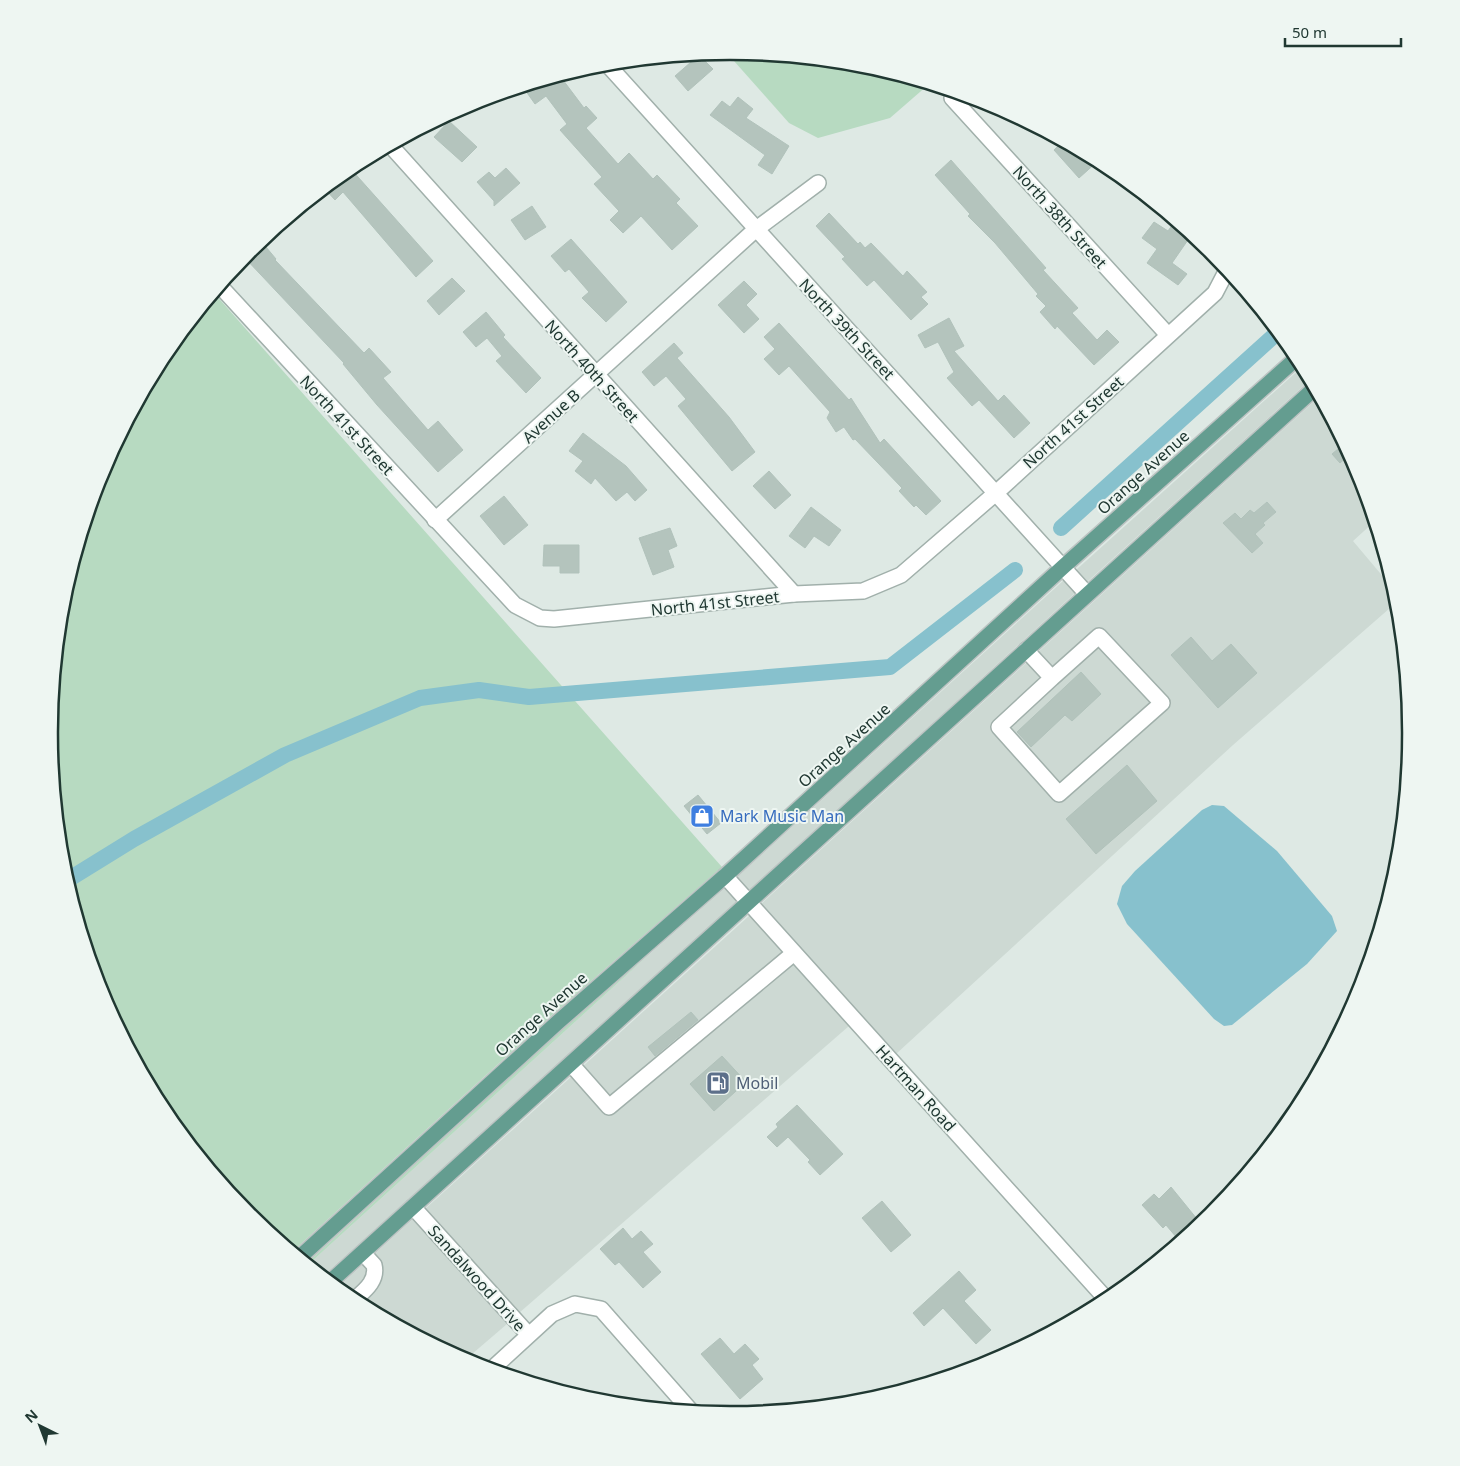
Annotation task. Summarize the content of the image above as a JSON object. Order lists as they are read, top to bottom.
{
  "streets": {
    "main road": ["Orange Avenue"],
    "street": [
      "North 38th Street",
      "North 39th Street",
      "North 40th Street",
      "Avenue B",
      "North 41st Street",
      "Hartman Road",
      "Sandalwood Drive"
    ]
  },
  "crossings": [
    ["North 38th Street", "North 41st Street"],
    ["North 39th Street", "Avenue B"],
    ["North 39th Street", "North 41st Street"],
    ["North 39th Street", "Orange Avenue"],
    ["North 40th Street", "Avenue B"],
    ["North 40th Street", "North 41st Street"],
    ["Avenue B", "North 41st Street"],
    ["Orange Avenue", "Hartman Road"]
  ],
  "places": {
    "shop": ["Mark Music Man"],
    "fuel station": ["Mobil"]
  },
  "scale_bar": "50 m",
  "north": "top left"
}
